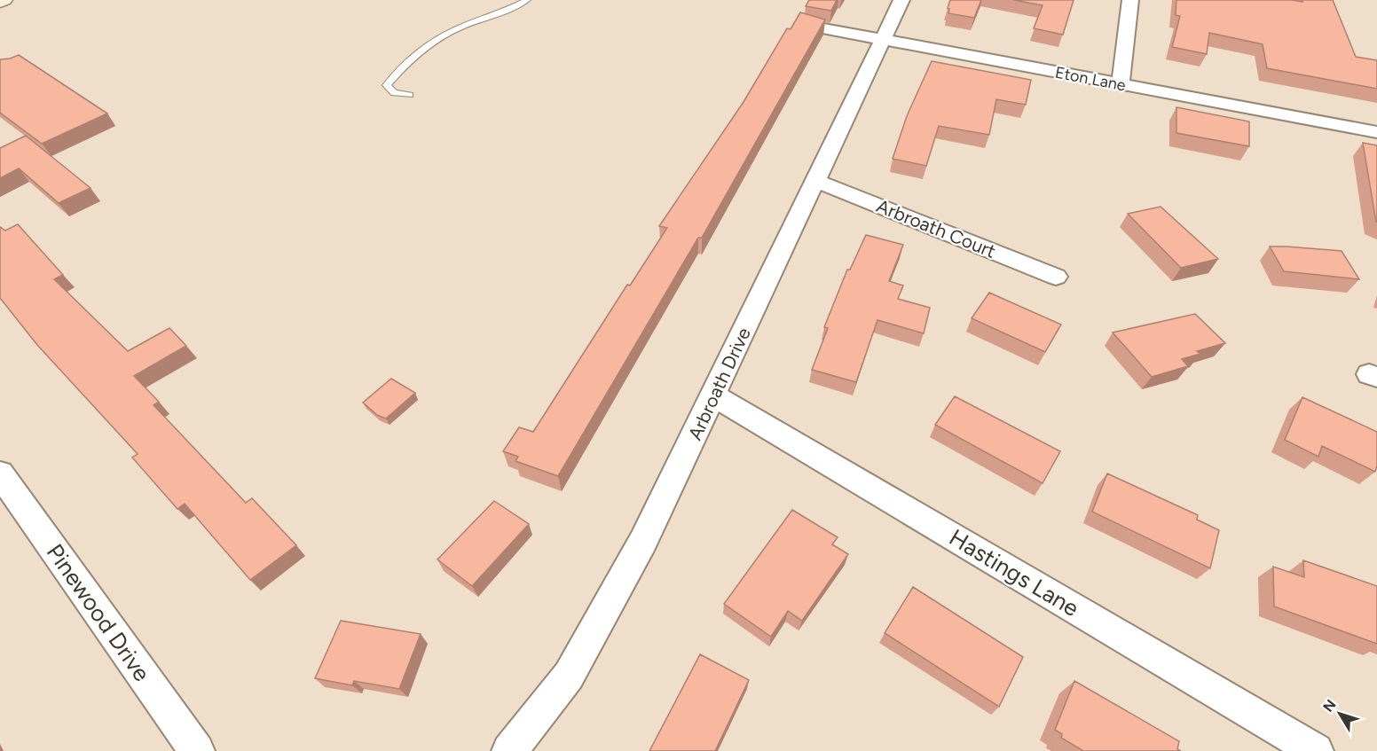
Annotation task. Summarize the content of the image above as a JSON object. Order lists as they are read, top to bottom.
{
  "streets": {
    "street": [
      "Eton Lane",
      "Arbroath Court",
      "Arbroath Drive",
      "Hastings Lane",
      "Pinewood Drive"
    ]
  },
  "crossings": [
    ["Eton Lane", "Arbroath Drive"],
    ["Arbroath Court", "Arbroath Drive"],
    ["Arbroath Drive", "Hastings Lane"]
  ],
  "north": "top left"
}
